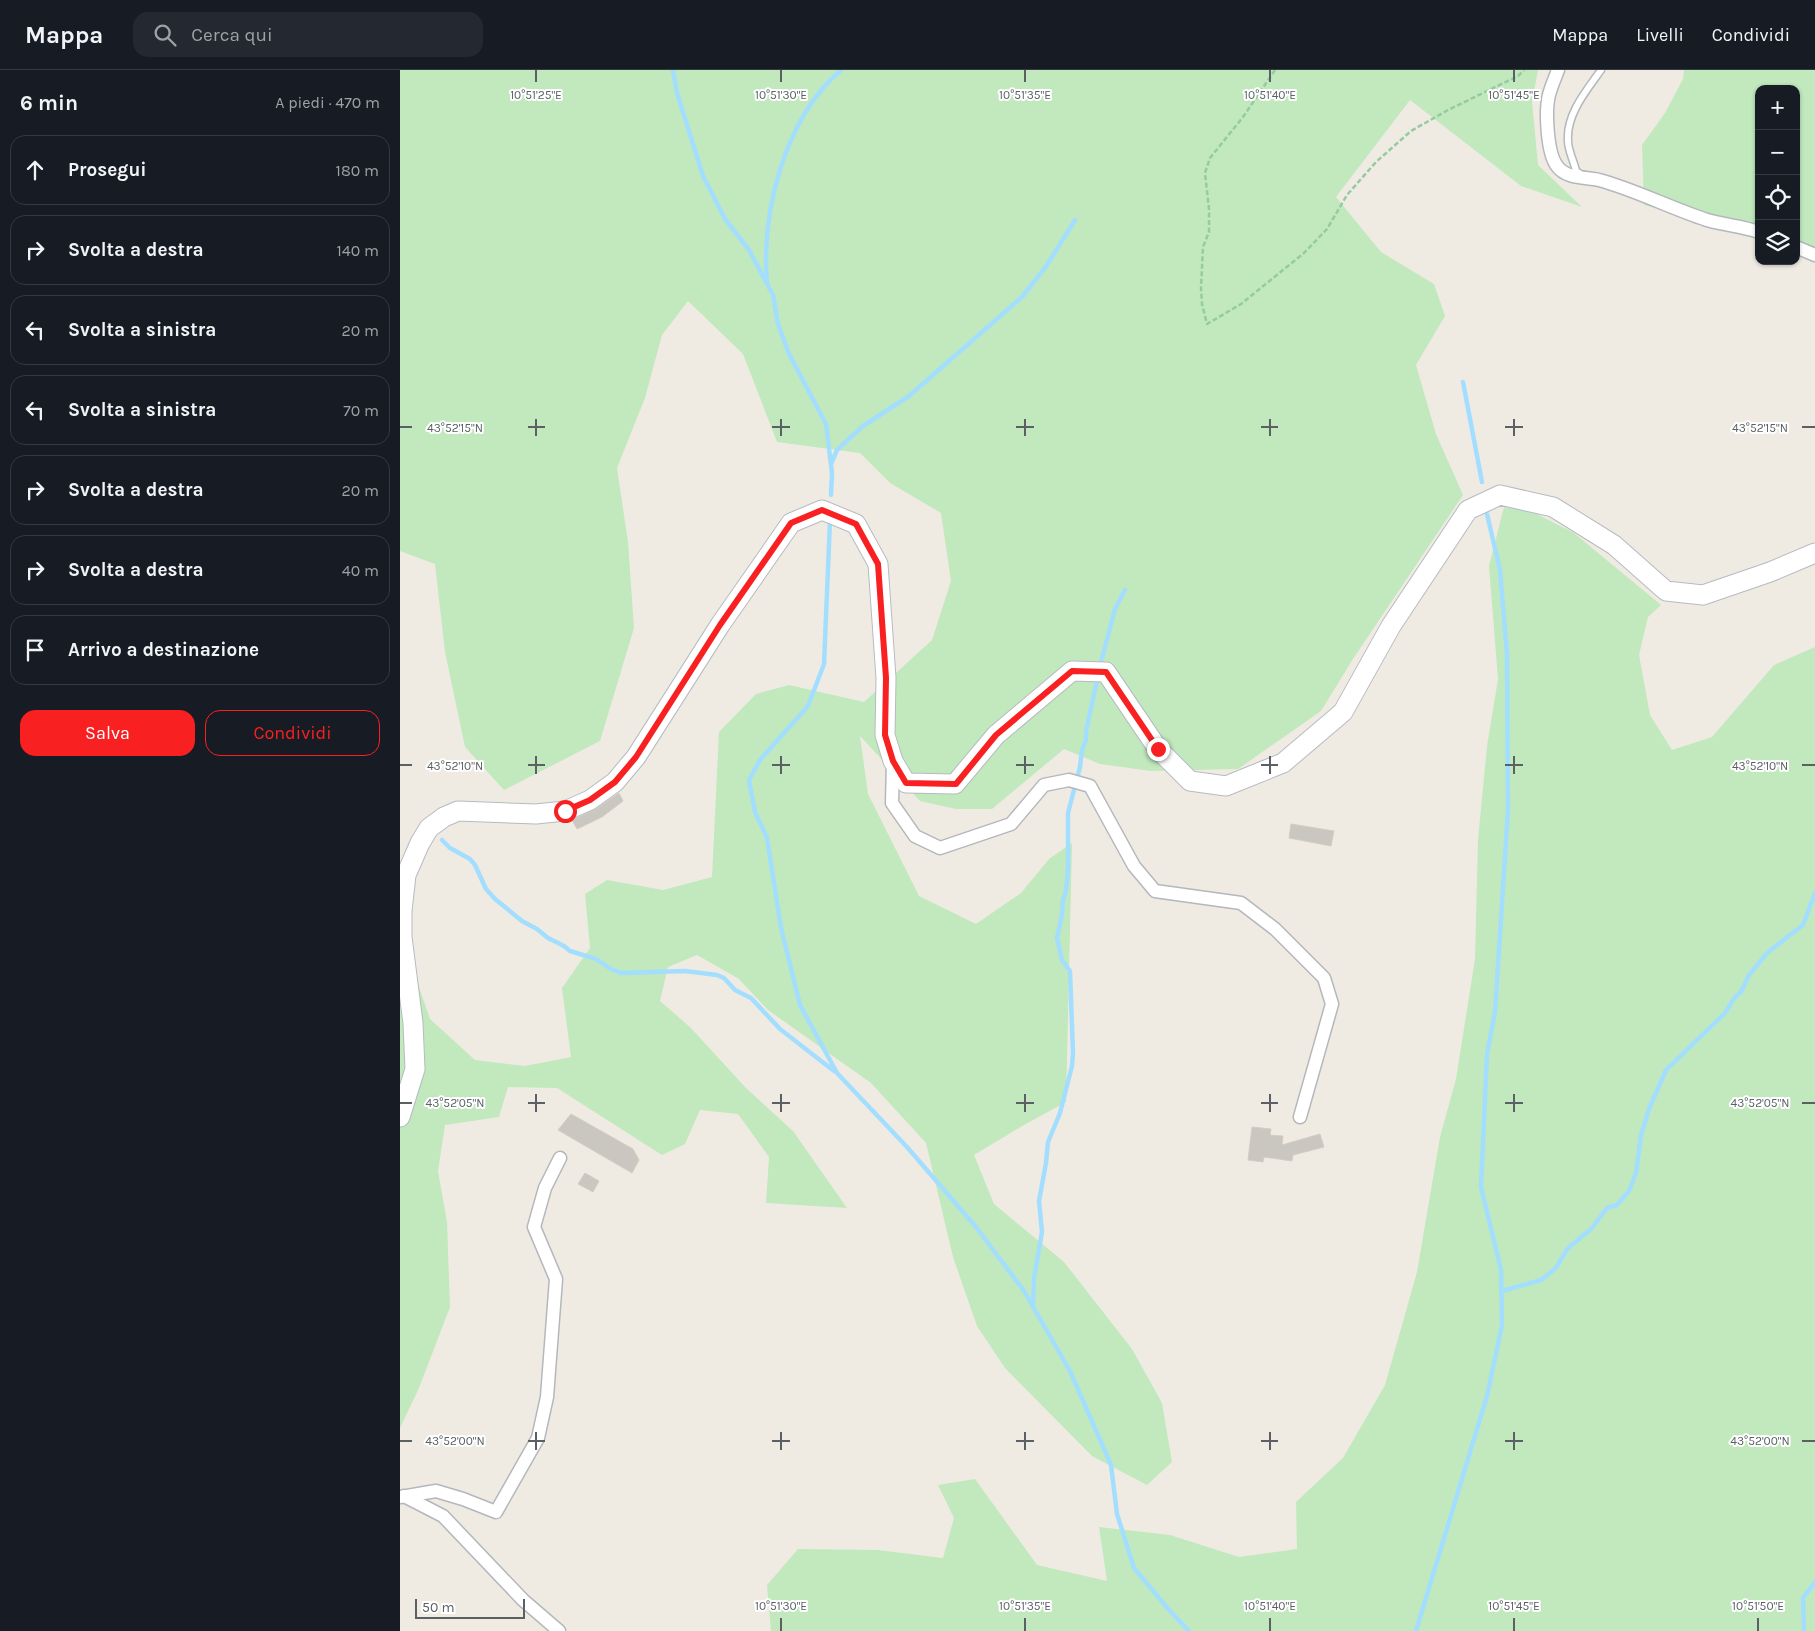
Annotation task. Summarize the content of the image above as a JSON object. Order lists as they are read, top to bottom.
{
  "scale_bar": "50 m",
  "page": {
    "header": "Mappa",
    "search": "Cerca qui",
    "nav": ["Mappa", "Livelli", "Condividi"],
    "heading": ["6 min", "A piedi · 470 m"],
    "map_buttons": ["+", "−"],
    "list": [
      ["Prosegui", "180 m"],
      ["Svolta a destra", "140 m"],
      ["Svolta a sinistra", "20 m"],
      ["Svolta a sinistra", "70 m"],
      ["Svolta a destra", "20 m"],
      ["Svolta a destra", "40 m"],
      "Arrivo a destinazione"
    ],
    "buttons": ["Salva", "Condividi"],
    "scale": "50 m"
  },
  "coordinates": [
    "10°51'25\"E",
    "10°51'30\"E",
    "10°51'35\"E",
    "10°51'40\"E",
    "10°51'45\"E",
    "43°52'15\"N",
    "43°52'10\"N",
    "43°52'05\"N",
    "43°52'00\"N",
    "10°51'50\"E"
  ]
}
